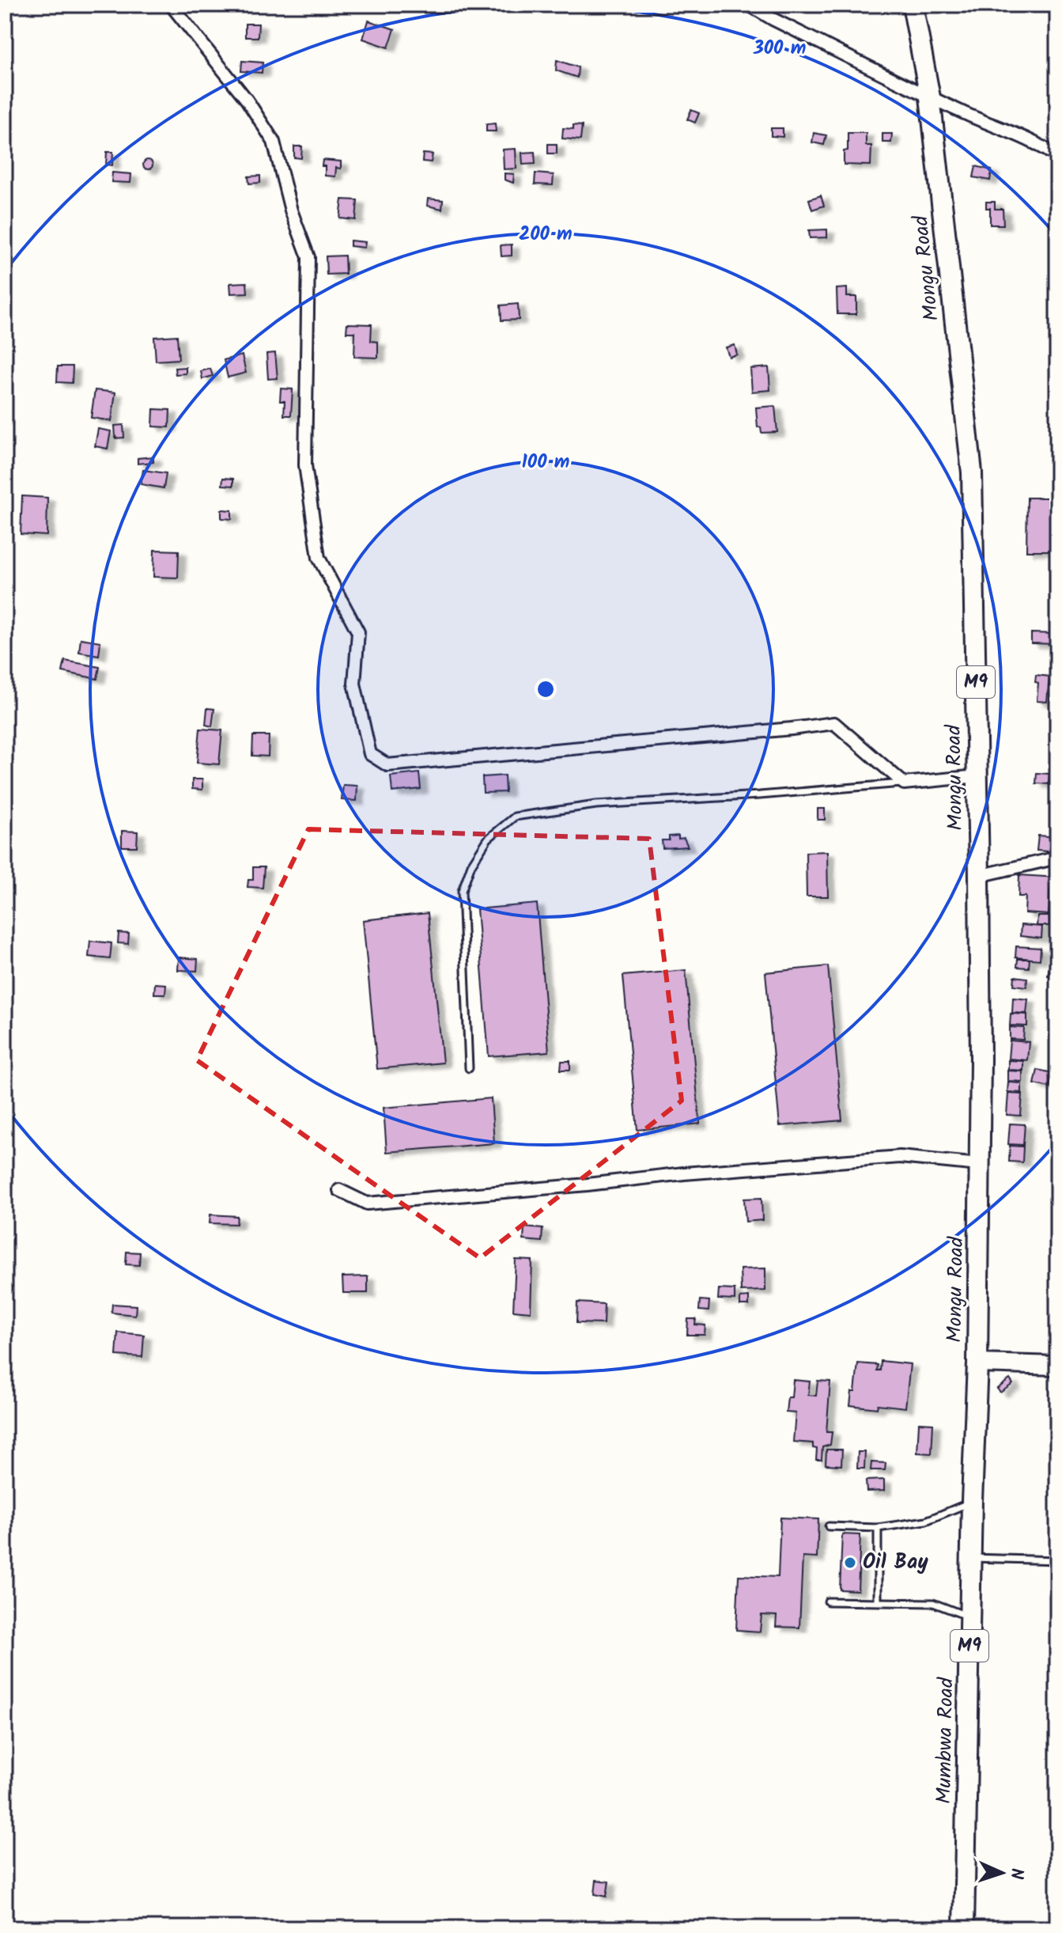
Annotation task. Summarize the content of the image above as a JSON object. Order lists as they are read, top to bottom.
{
  "streets": {
    "main road": ["Mongu Road", "M9", "Mumbwa Road"]
  },
  "crossings": [
    ["Mongu Road", "Mumbwa Road"]
  ],
  "places": ["Oil Bay"],
  "north": "right",
  "rings": ["300 m", "200 m", "100 m"]
}
